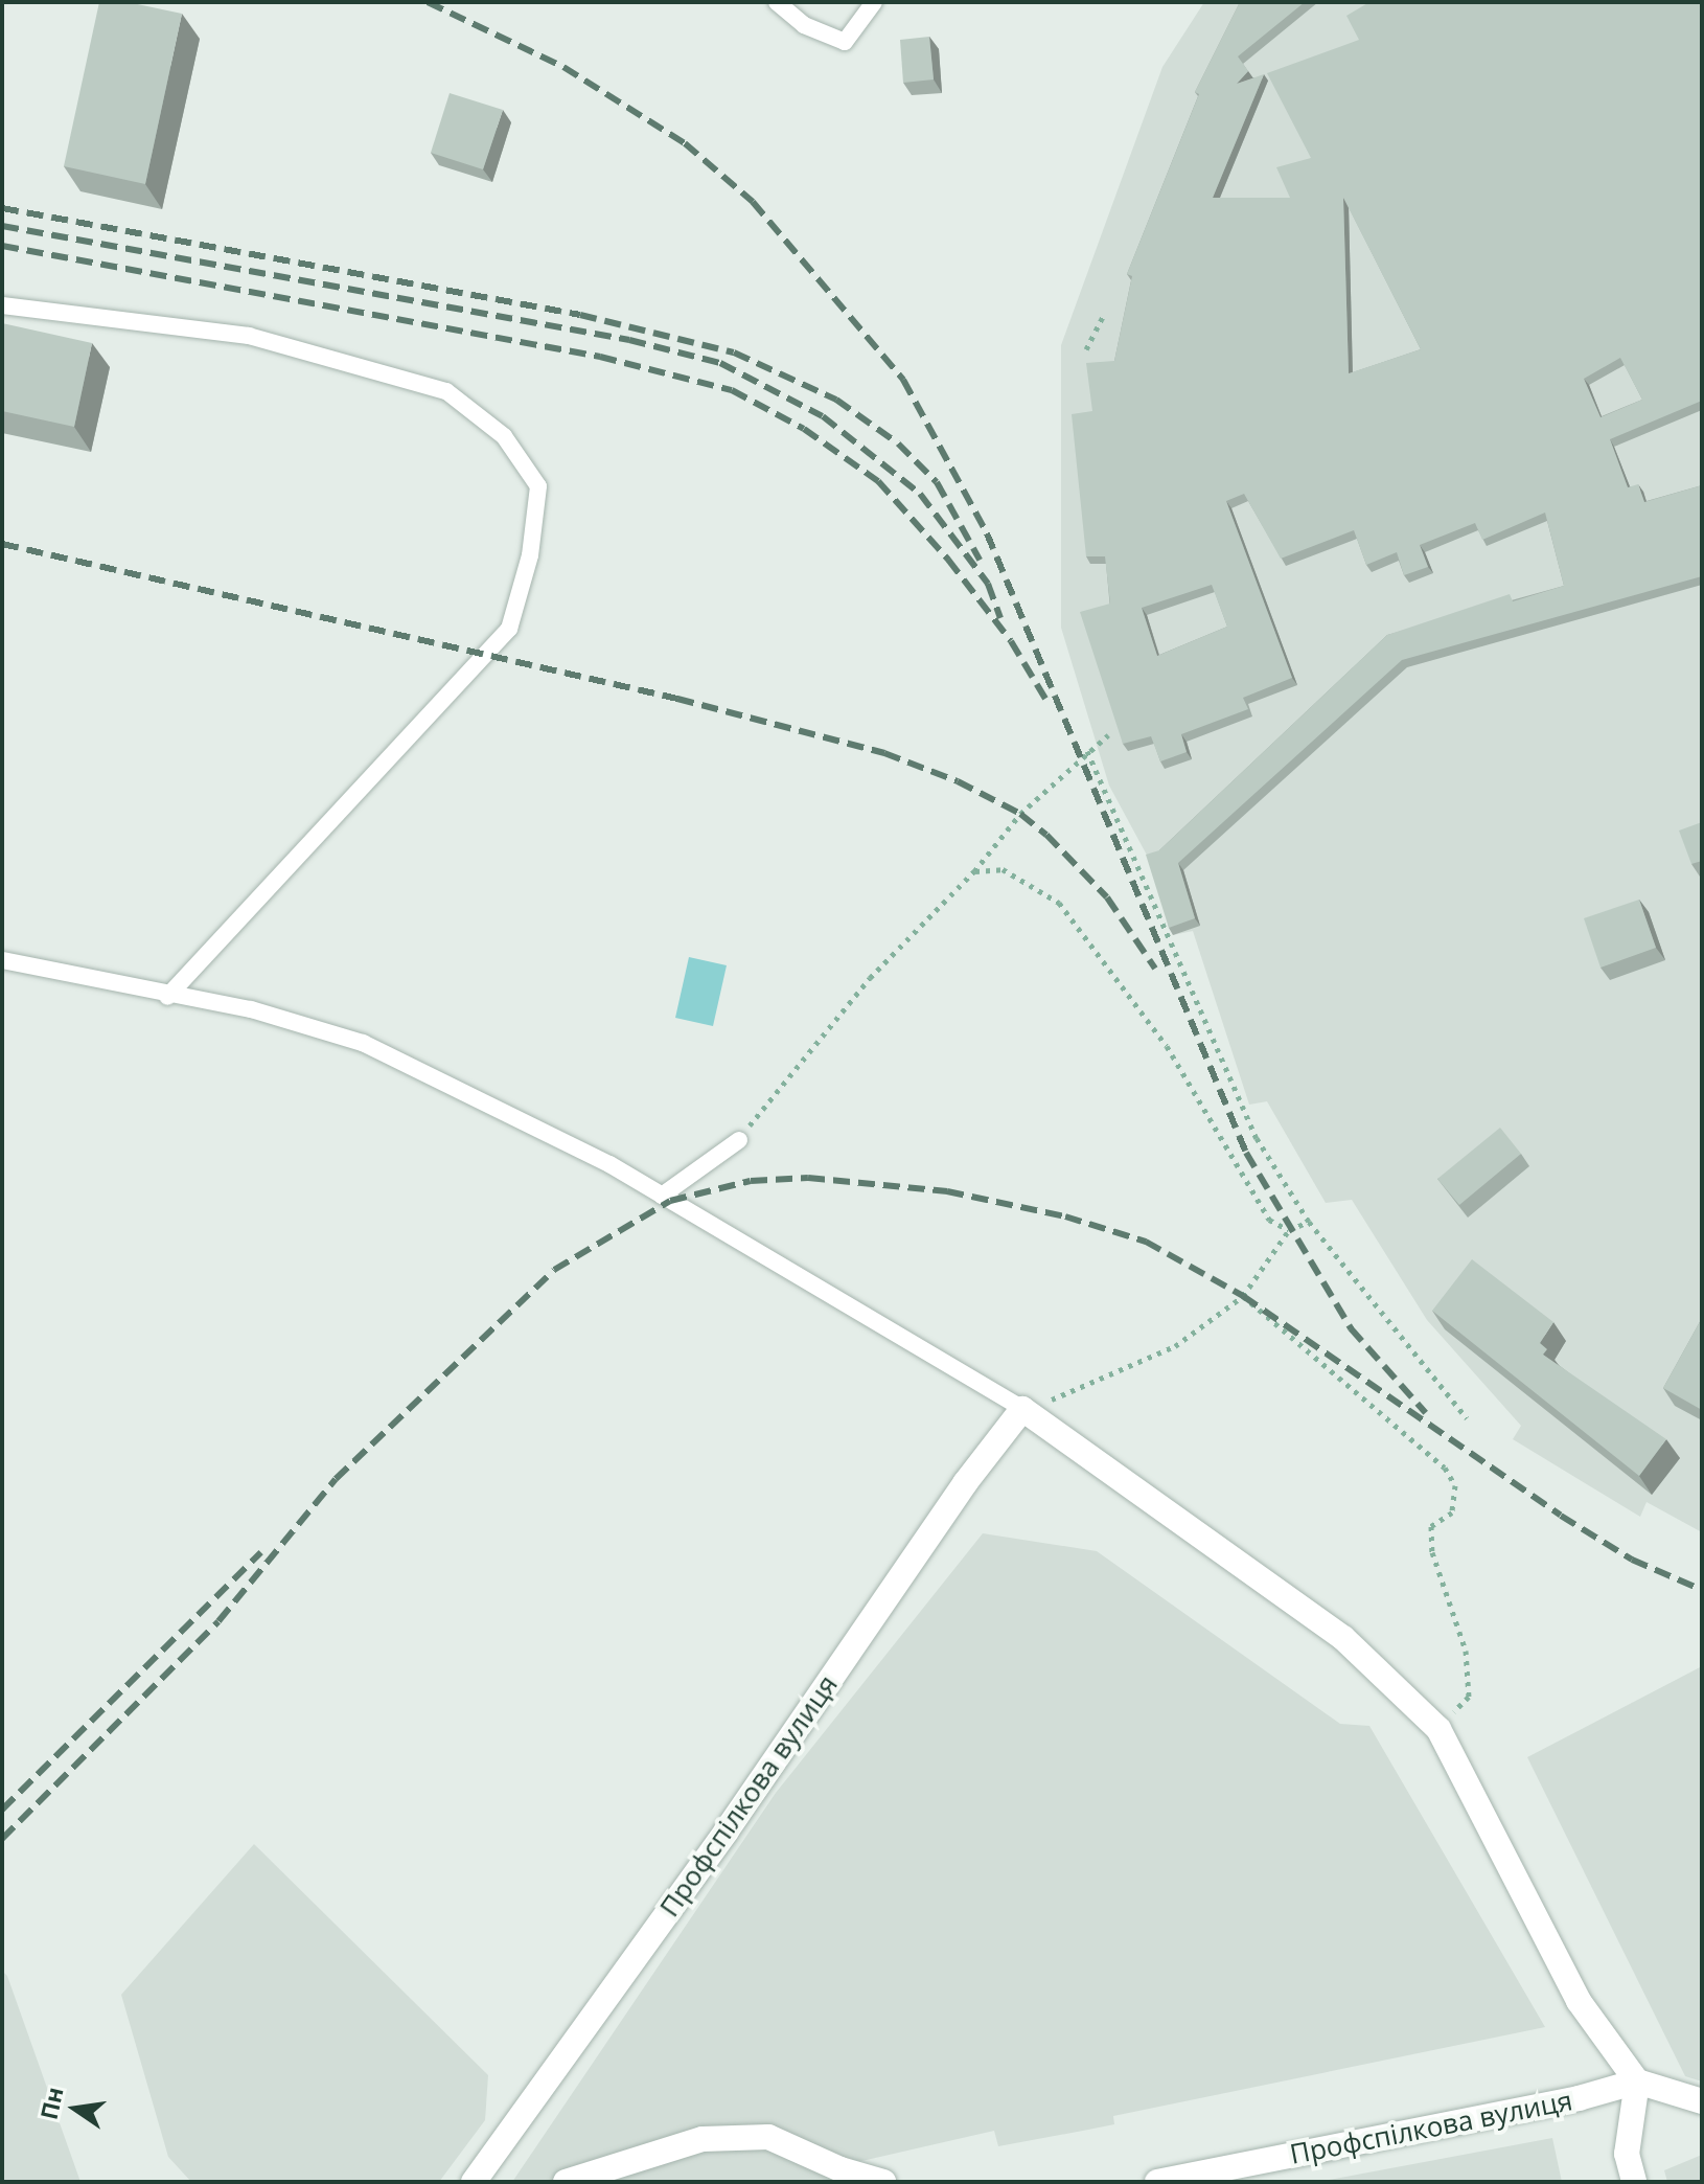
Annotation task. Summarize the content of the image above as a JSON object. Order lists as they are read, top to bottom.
{
  "streets": {
    "street": ["Профспілкова вулиця"]
  },
  "north": "left"
}
